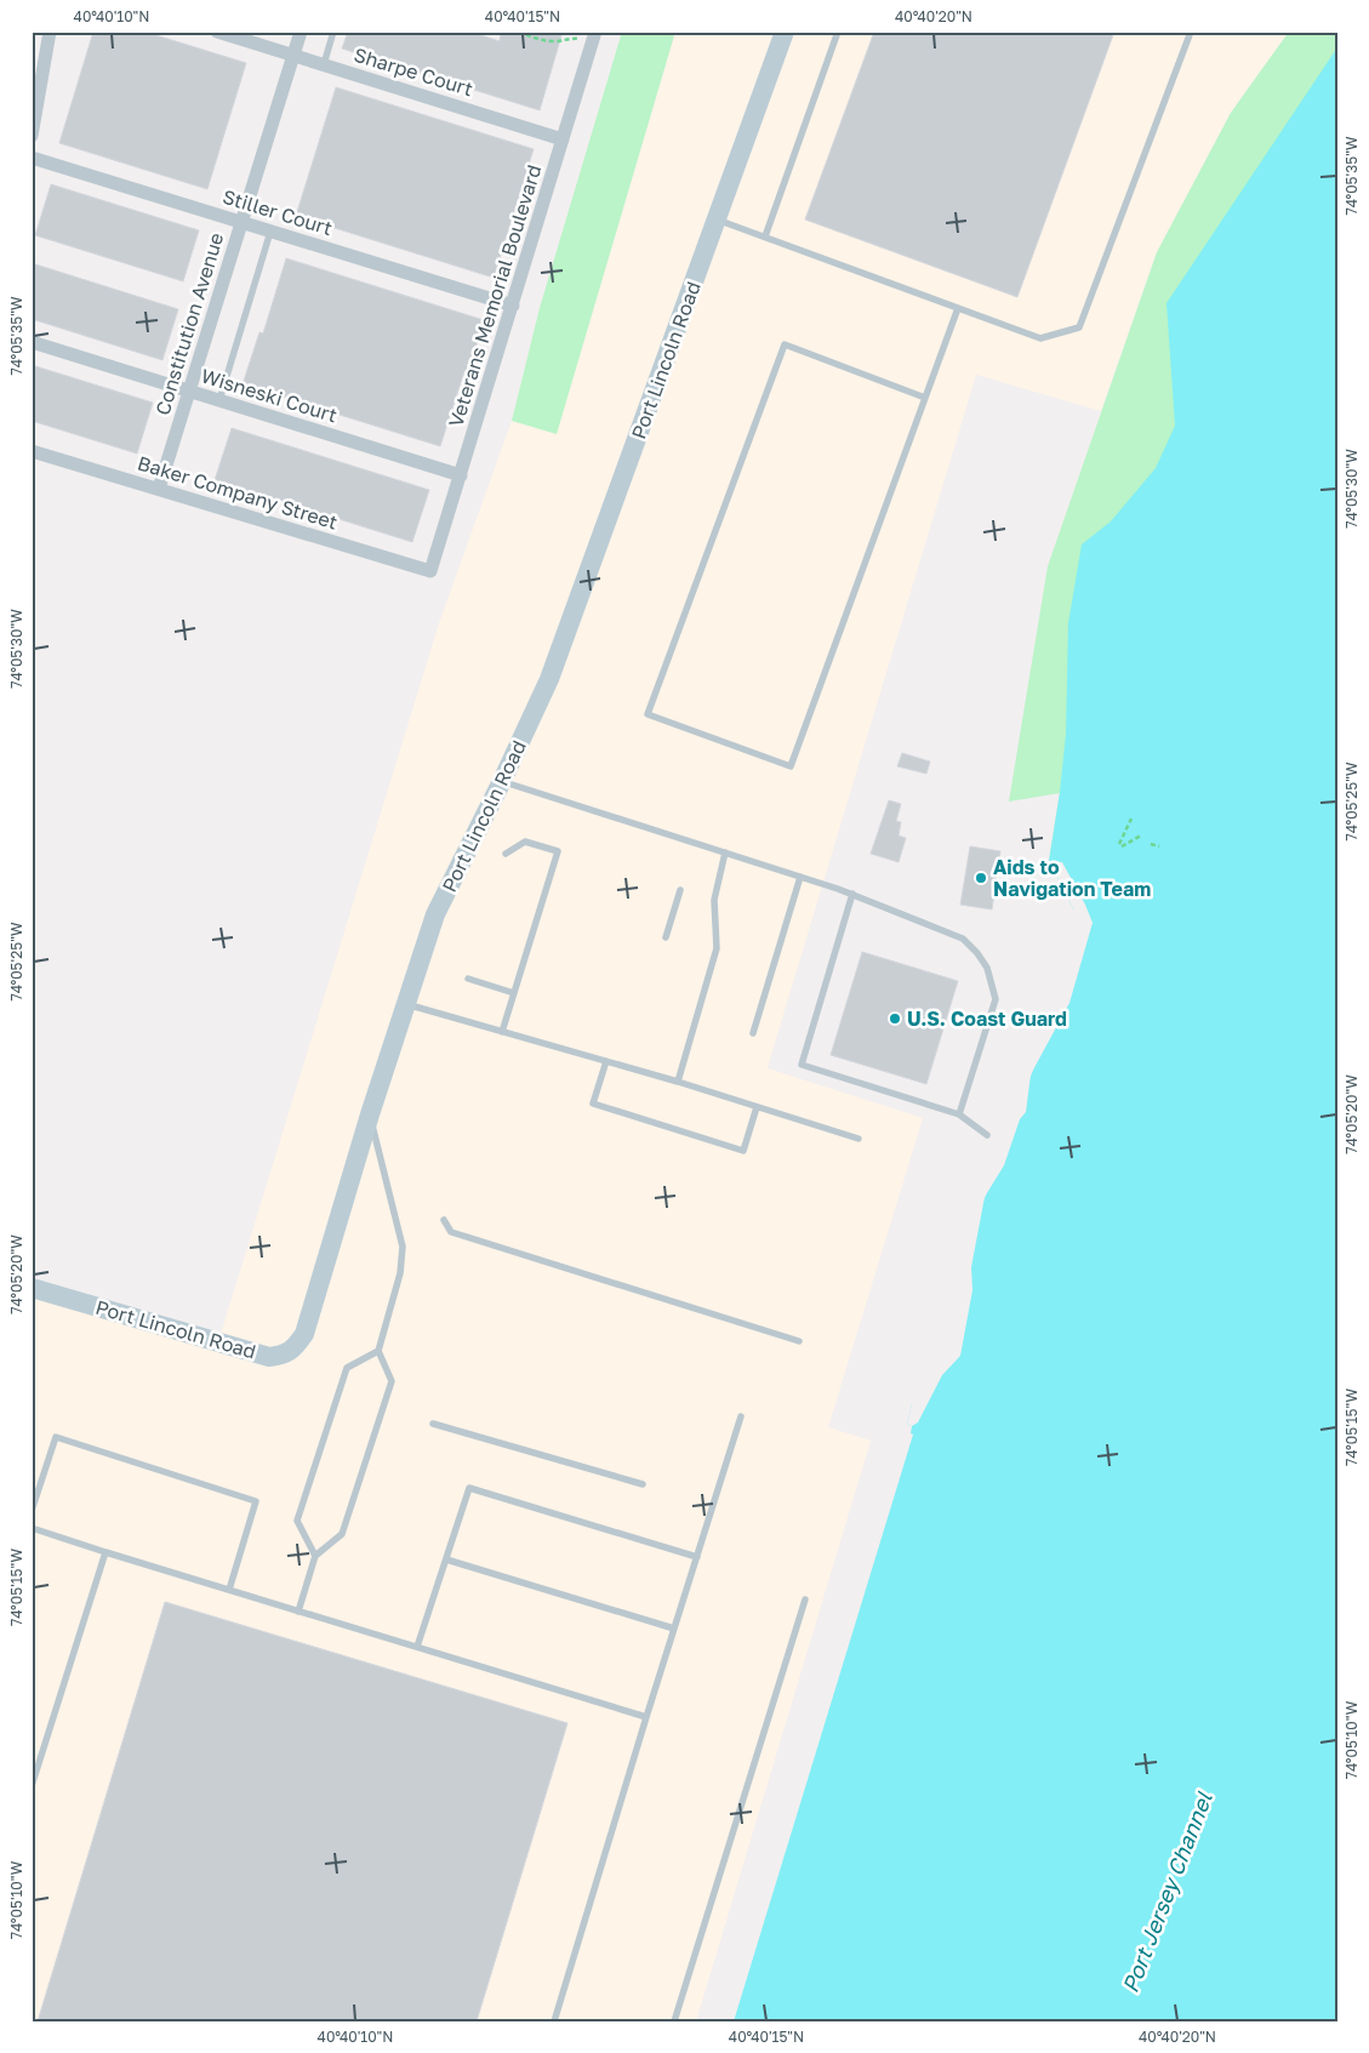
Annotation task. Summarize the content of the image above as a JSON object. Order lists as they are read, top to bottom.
{
  "streets": {
    "street": [
      "Sharpe Court",
      "Stiller Court",
      "Veterans Memorial Boulevard",
      "Constitution Avenue",
      "Port Lincoln Road",
      "Wisneski Court",
      "Baker Company Street"
    ]
  },
  "crossings": [
    ["Sharpe Court", "Veterans Memorial Boulevard"],
    ["Sharpe Court", "Constitution Avenue"],
    ["Stiller Court", "Veterans Memorial Boulevard"],
    ["Stiller Court", "Constitution Avenue"],
    ["Veterans Memorial Boulevard", "Wisneski Court"],
    ["Veterans Memorial Boulevard", "Baker Company Street"],
    ["Constitution Avenue", "Wisneski Court"],
    ["Constitution Avenue", "Baker Company Street"]
  ],
  "water": ["Port Jersey Channel"],
  "places": ["Aids to Navigation Team", "U.S. Coast Guard"],
  "coordinates": [
    "40°40'10\"N",
    "40°40'15\"N",
    "40°40'20\"N",
    "74°05'35\"W",
    "74°05'30\"W",
    "74°05'25\"W",
    "74°05'20\"W",
    "74°05'15\"W",
    "74°05'10\"W"
  ]
}
